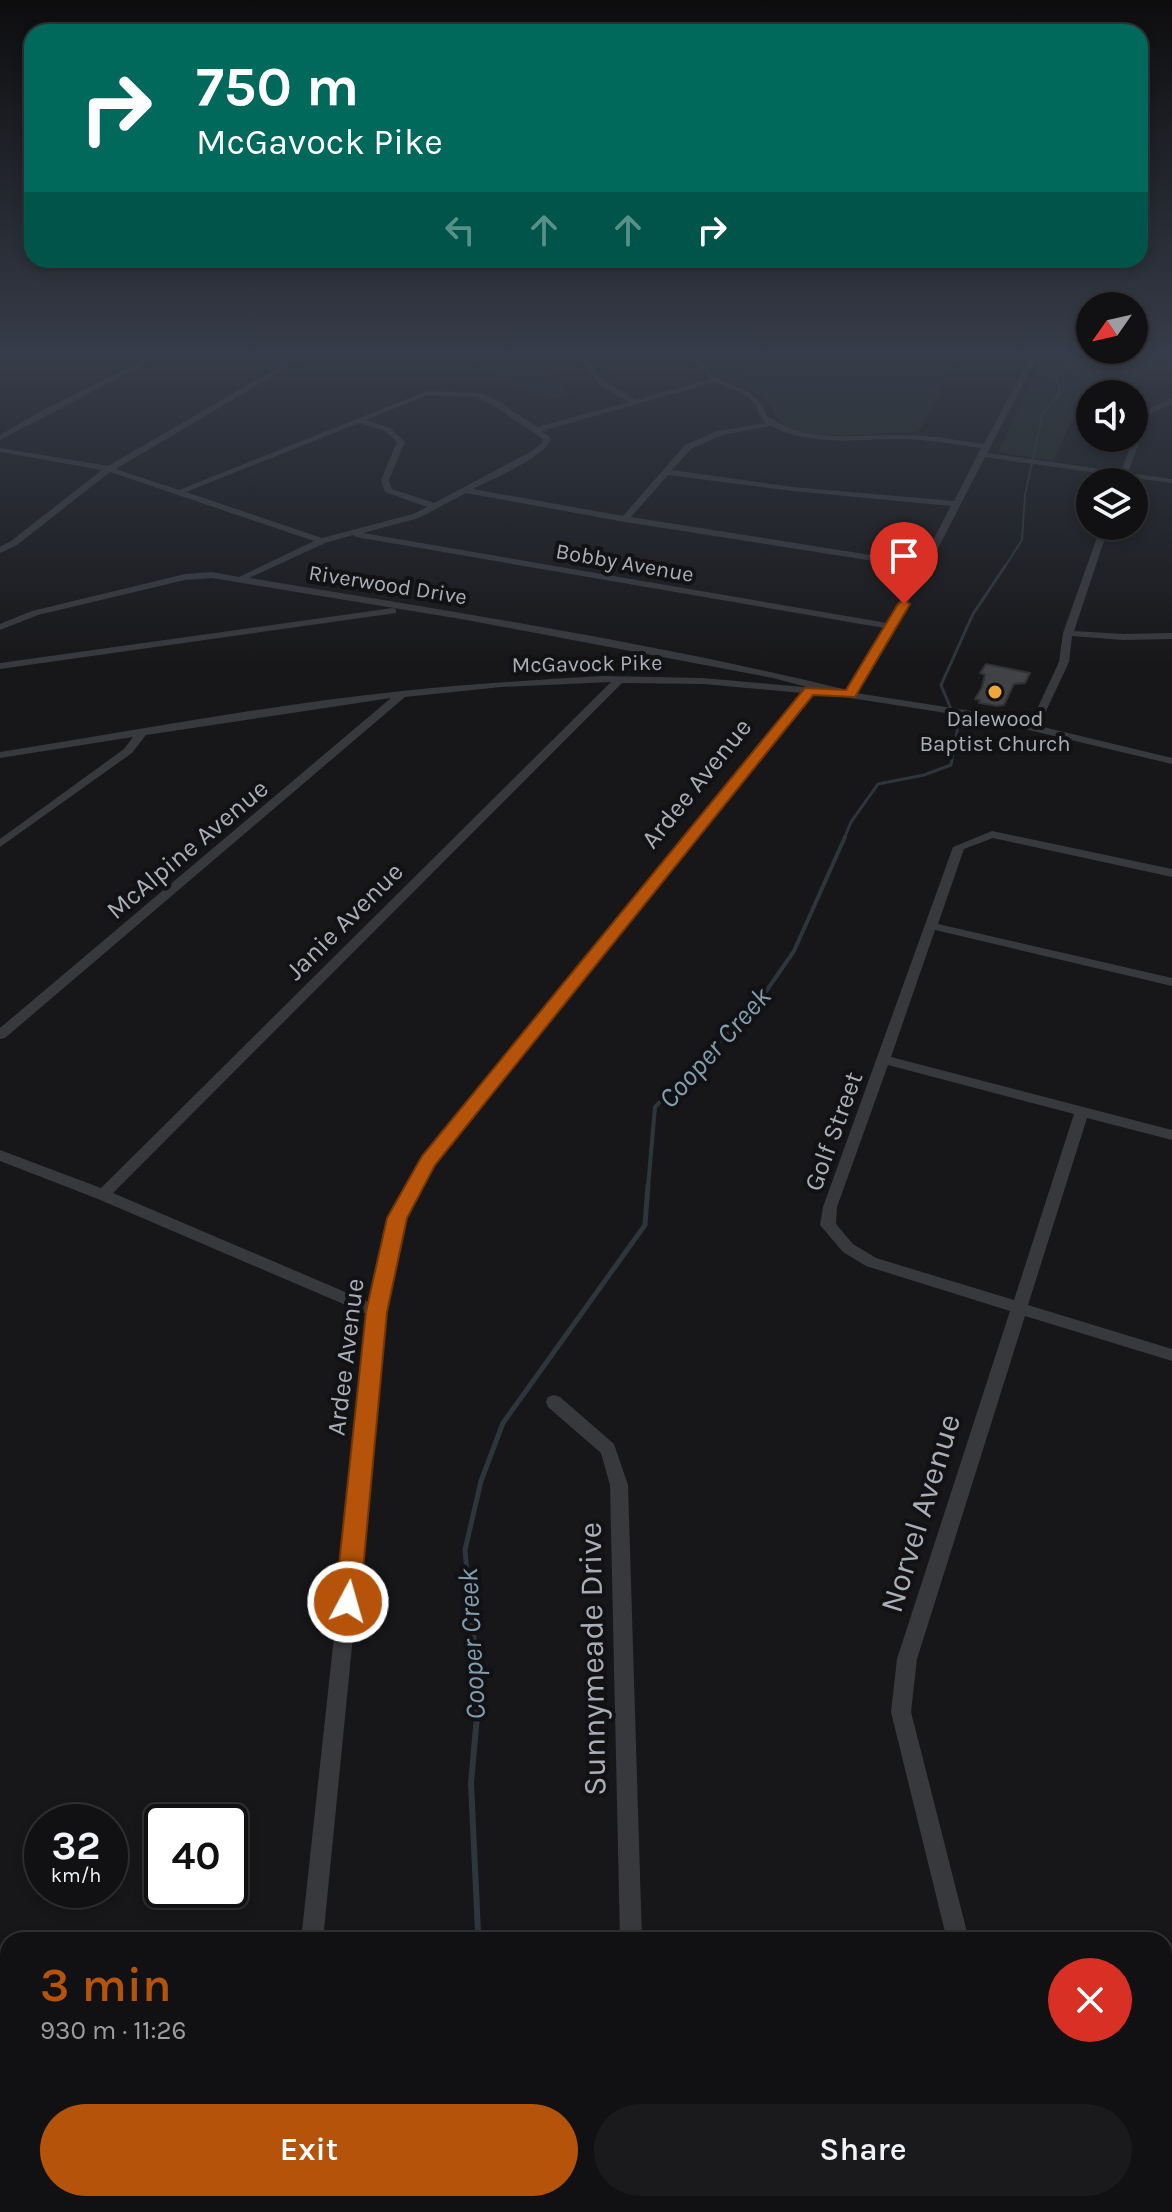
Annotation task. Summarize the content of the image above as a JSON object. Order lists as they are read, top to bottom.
{
  "streets": {
    "street": [
      "Bobby Avenue",
      "Riverwood Drive",
      "McGavock Pike",
      "Ardee Avenue",
      "McAlpine Avenue",
      "Janie Avenue",
      "Golf Street",
      "Norvel Avenue",
      "Sunnymeade Drive"
    ]
  },
  "crossings": [
    ["Riverwood Drive", "McGavock Pike"],
    ["Riverwood Drive", "Ardee Avenue"],
    ["McGavock Pike", "Ardee Avenue"],
    ["McGavock Pike", "McAlpine Avenue"],
    ["McGavock Pike", "Janie Avenue"],
    ["Golf Street", "Norvel Avenue"]
  ],
  "water": ["Cooper Creek"],
  "places": ["Dalewood Baptist Church"],
  "north": "bottom left",
  "page": {
    "turn": ["750 m", "McGavock Pike"],
    "speed": "32 km/h",
    "limit": "40",
    "heading": ["3 min", "930 m · 11:26"],
    "buttons": ["Exit", "Share"]
  }
}
